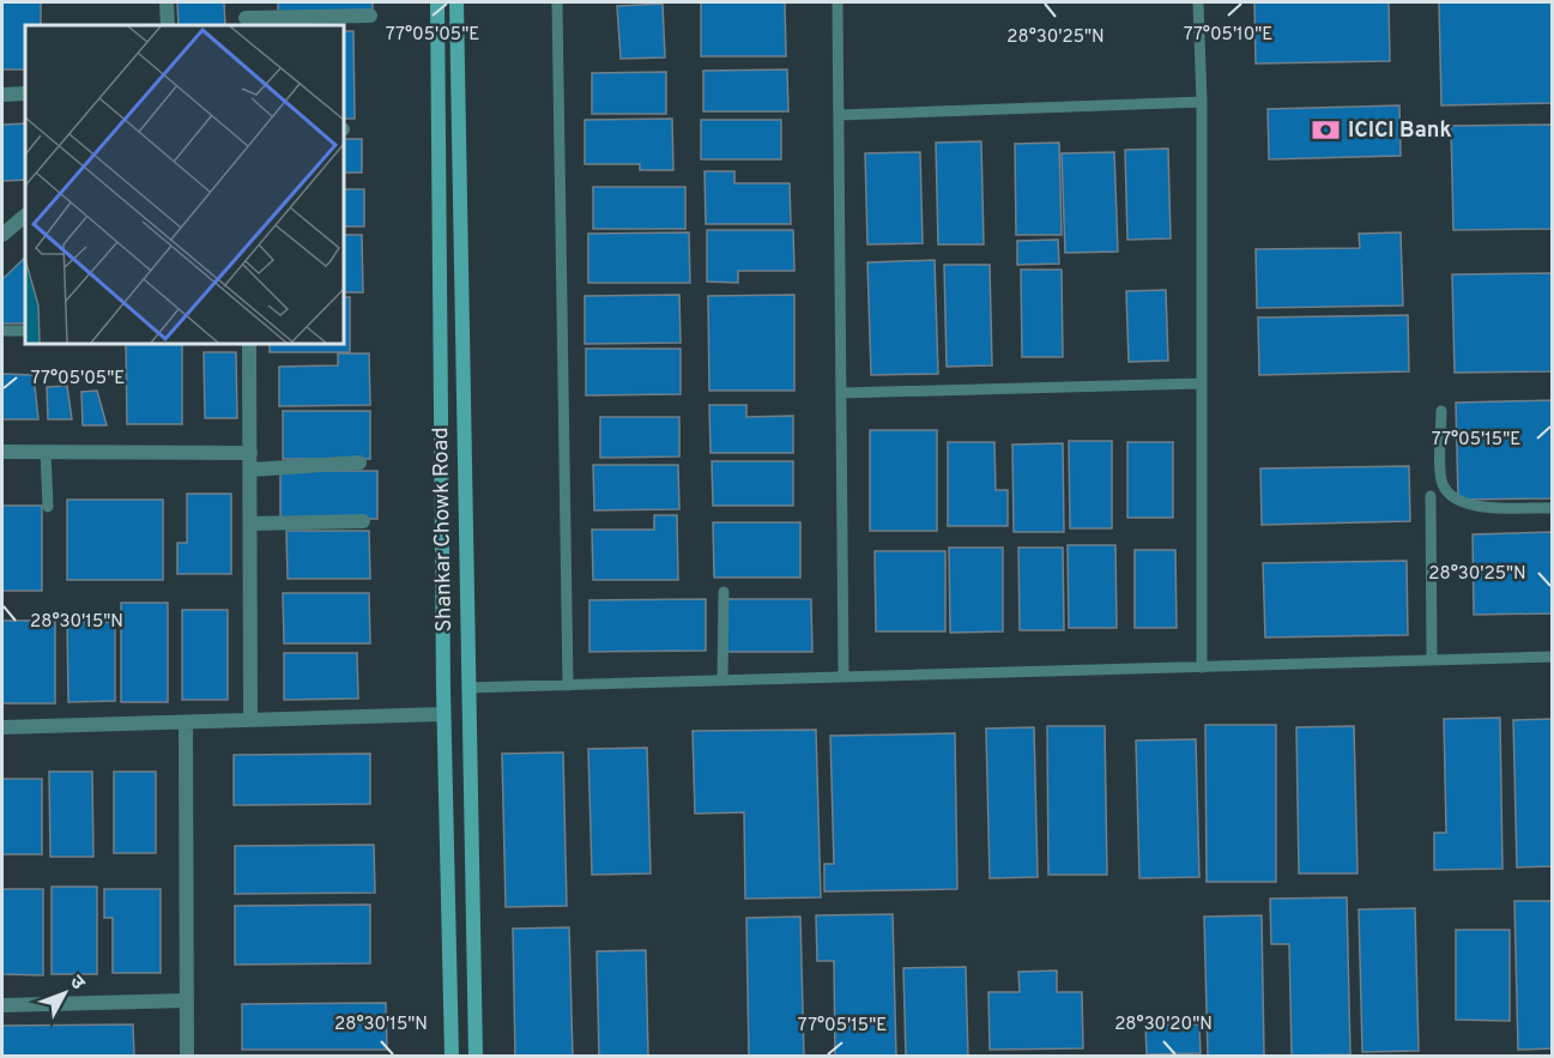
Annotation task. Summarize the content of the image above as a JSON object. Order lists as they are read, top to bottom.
{
  "streets": {
    "main road": ["Shankar Chowk Road"]
  },
  "places": {
    "bank": ["ICICI Bank"]
  },
  "north": "top right",
  "coordinates": [
    "77°05'05\"E",
    "77°05'10\"E",
    "28°30'25\"N",
    "77°05'15\"E",
    "28°30'15\"N",
    "28°30'20\"N"
  ]
}
